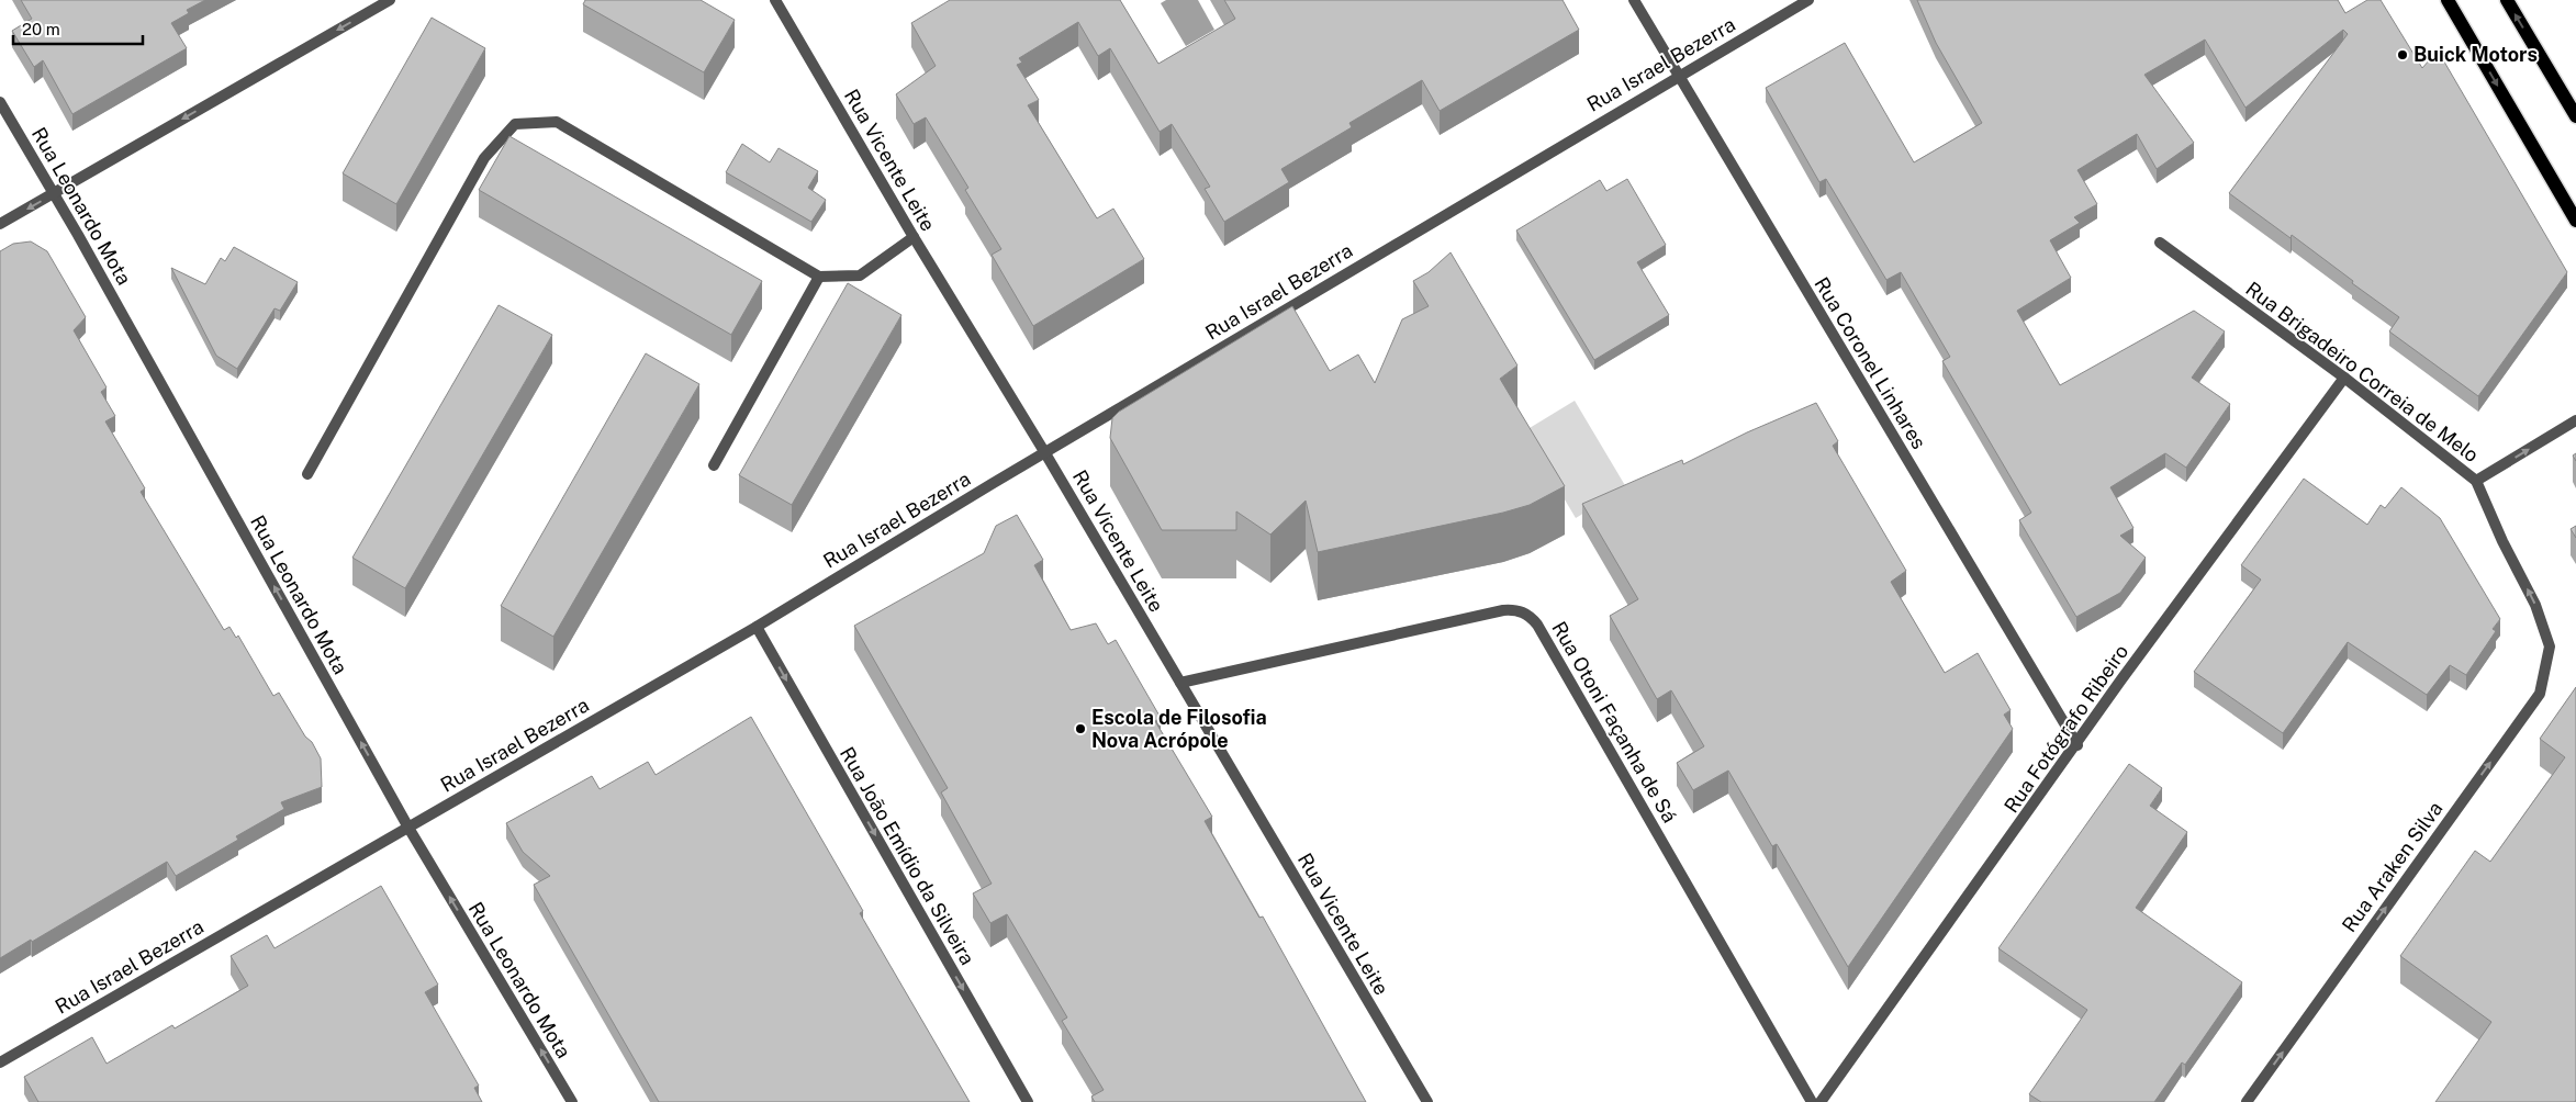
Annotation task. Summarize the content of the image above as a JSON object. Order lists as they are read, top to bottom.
{
  "streets": {
    "street": [
      "Rua Israel Bezerra",
      "Rua Vicente Leite",
      "Rua Leonardo Mota",
      "Rua Coronel Linhares",
      "Rua Brigadeiro Correia de Melo",
      "Rua Otoni Façanha de Sá",
      "Rua Fotógrafo Ribeiro",
      "Rua João Emídio da Silveira",
      "Rua Araken Silva"
    ]
  },
  "crossings": [
    ["Rua Israel Bezerra", "Rua Vicente Leite"],
    ["Rua Israel Bezerra", "Rua Leonardo Mota"],
    ["Rua Israel Bezerra", "Rua Coronel Linhares"],
    ["Rua Israel Bezerra", "Rua João Emídio da Silveira"],
    ["Rua Vicente Leite", "Rua Otoni Façanha de Sá"],
    ["Rua Coronel Linhares", "Rua Fotógrafo Ribeiro"],
    ["Rua Brigadeiro Correia de Melo", "Rua Fotógrafo Ribeiro"],
    ["Rua Brigadeiro Correia de Melo", "Rua Araken Silva"]
  ],
  "one_way": ["Rua Leonardo Mota", "Rua João Emídio da Silveira", "Rua Araken Silva"],
  "places": ["Buick Motors", "Escola de Filosofia Nova Acrópole"],
  "scale_bar": "20 m"
}
